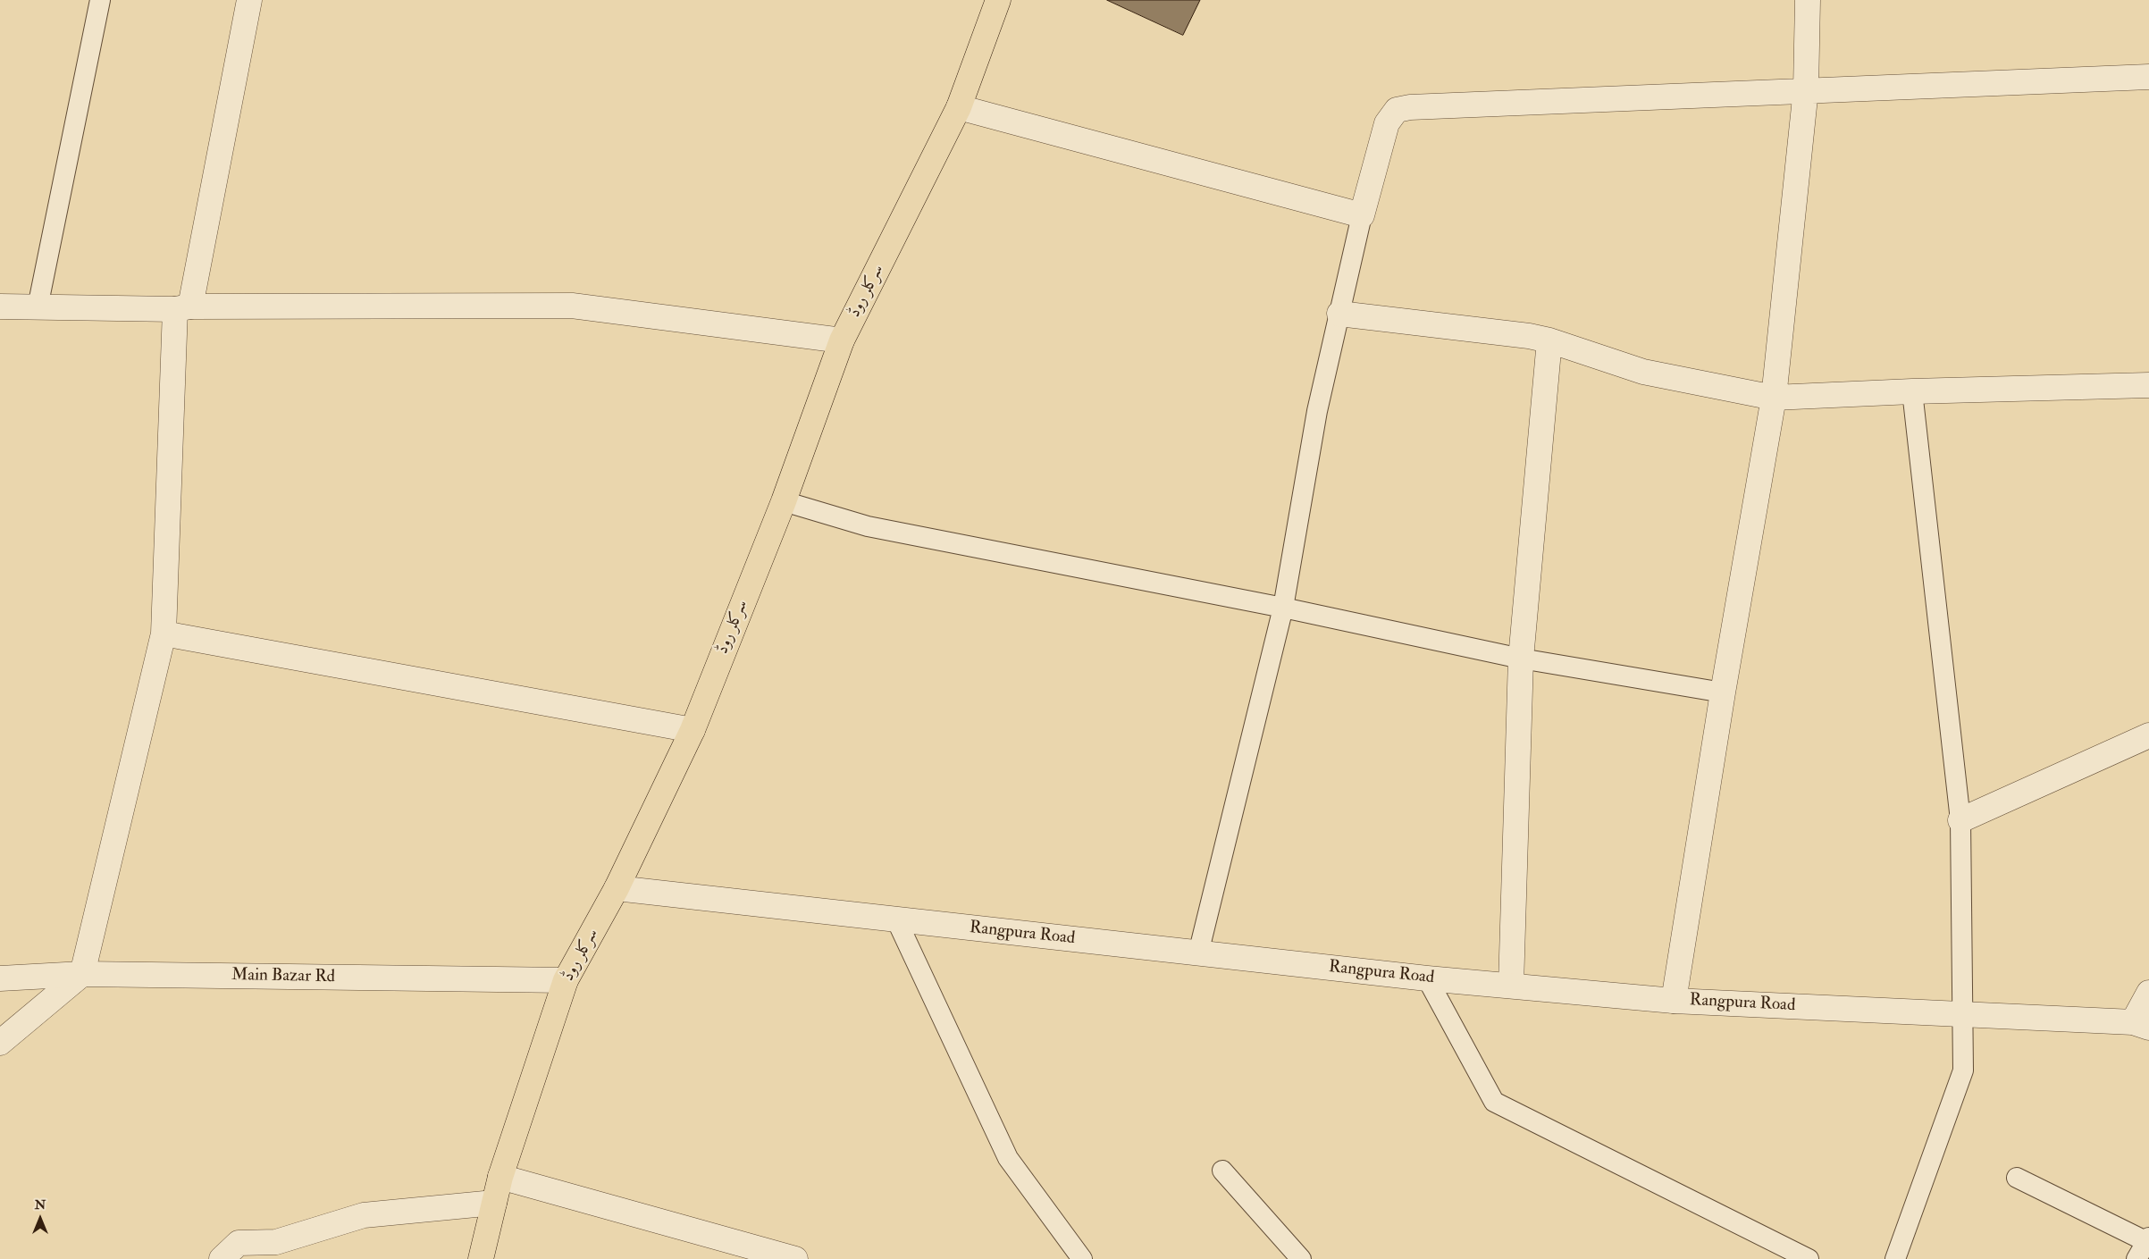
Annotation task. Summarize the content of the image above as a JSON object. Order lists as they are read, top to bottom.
{
  "streets": {
    "main road": ["سرکلر روڈ"],
    "street": ["Rangpura Road", "Main Bazar Rd"]
  },
  "crossings": [
    ["سرکلر روڈ", "Rangpura Road"],
    ["سرکلر روڈ", "Main Bazar Rd"]
  ],
  "north": "top"
}
